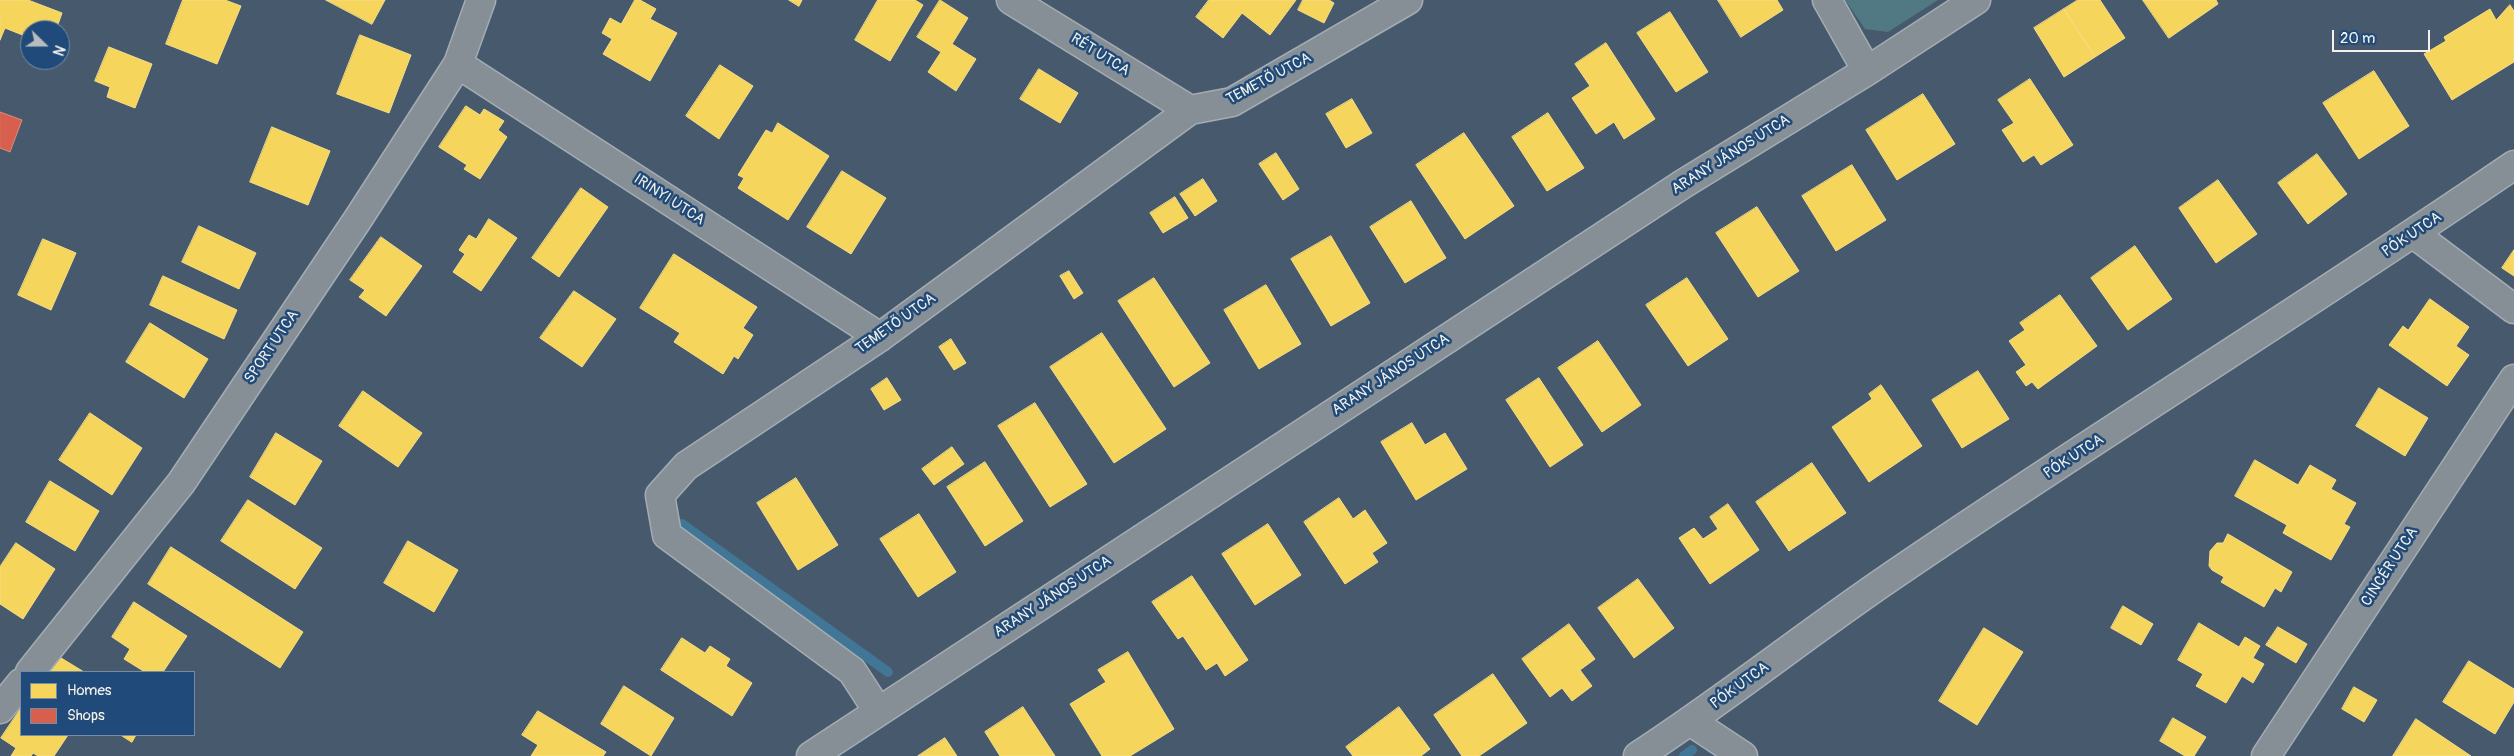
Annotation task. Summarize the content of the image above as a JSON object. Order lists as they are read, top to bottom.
{
  "streets": {
    "street": [
      "RÉT UTCA",
      "TEMETŐ UTCA",
      "ARANY JÁNOS UTCA",
      "IRINYI UTCA",
      "PÓK UTCA",
      "SPORT UTCA",
      "CINCÉR UTCA"
    ]
  },
  "crossings": [
    ["RÉT UTCA", "TEMETŐ UTCA"],
    ["TEMETŐ UTCA", "ARANY JÁNOS UTCA"],
    ["TEMETŐ UTCA", "IRINYI UTCA"],
    ["IRINYI UTCA", "SPORT UTCA"]
  ],
  "legend": ["Homes", "Shops"],
  "scale_bar": "20 m",
  "north": "right"
}
